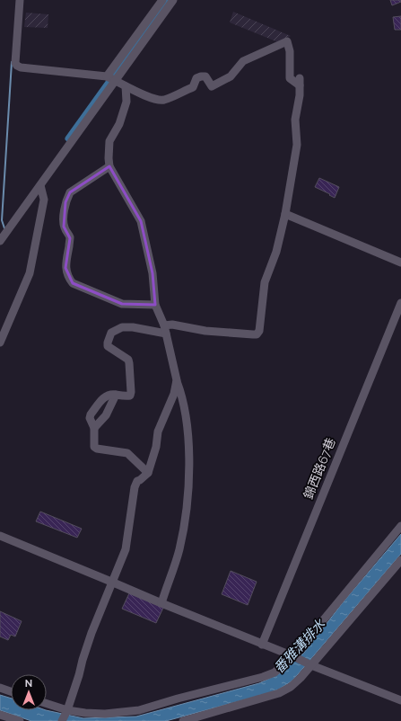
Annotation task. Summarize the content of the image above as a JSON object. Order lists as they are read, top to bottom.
{
  "streets": {
    "street": ["錦西路67巷"]
  },
  "water": ["番雅溝排水"],
  "north": "top"
}
